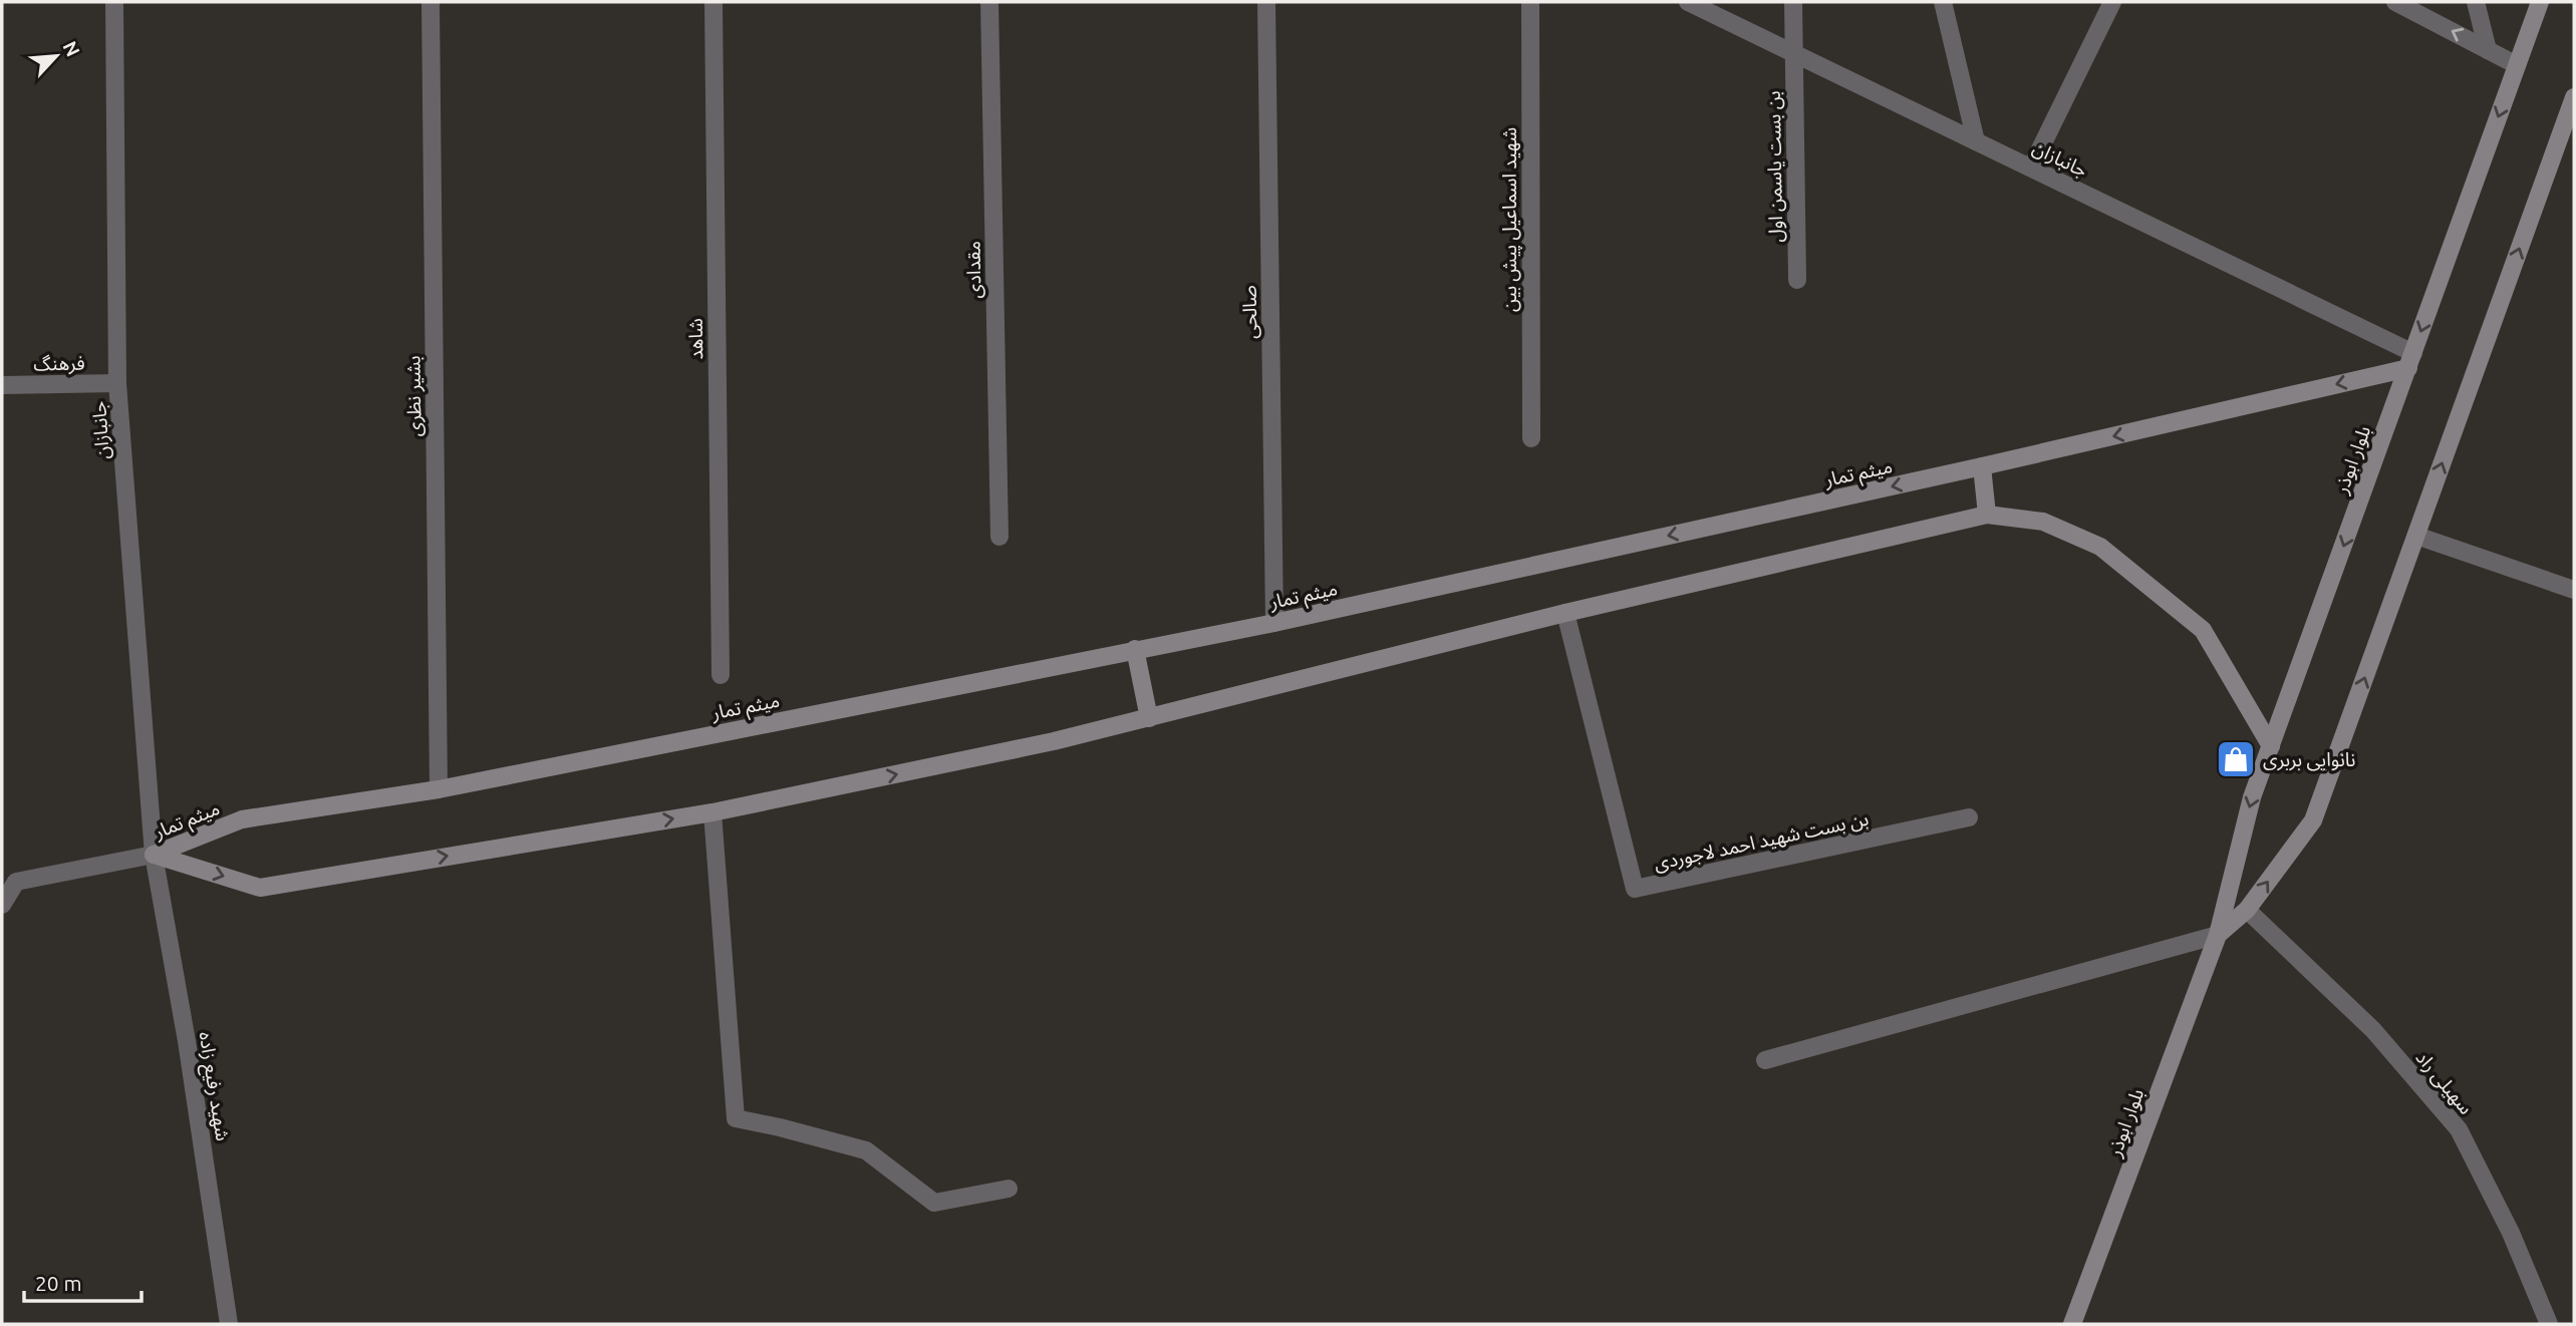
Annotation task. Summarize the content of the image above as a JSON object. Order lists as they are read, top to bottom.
{
  "streets": {
    "street": [
      "جانبازان",
      "بن بست یاسمن اول",
      "شهید اسماعیل پیش بین",
      "مقدادی",
      "صالحی",
      "شاهد",
      "فرهنگ",
      "بشیر نظری",
      "بلوار ابوذر",
      "میثم تمار",
      "بن بست شهید احمد لاجوردی",
      "سهیلی راد",
      "شهید رفیع زاده"
    ]
  },
  "crossings": [
    ["جانبازان", "بن بست یاسمن اول"],
    ["جانبازان", "فرهنگ"],
    ["جانبازان", "بلوار ابوذر"],
    ["جانبازان", "میثم تمار"],
    ["جانبازان", "شهید رفیع زاده"],
    ["صالحی", "میثم تمار"],
    ["بشیر نظری", "میثم تمار"],
    ["بلوار ابوذر", "میثم تمار"],
    ["بلوار ابوذر", "سهیلی راد"],
    ["میثم تمار", "بن بست شهید احمد لاجوردی"],
    ["میثم تمار", "شهید رفیع زاده"]
  ],
  "places": {
    "shop": ["نانوایی بربری"]
  },
  "scale_bar": "20 m",
  "north": "top right"
}
